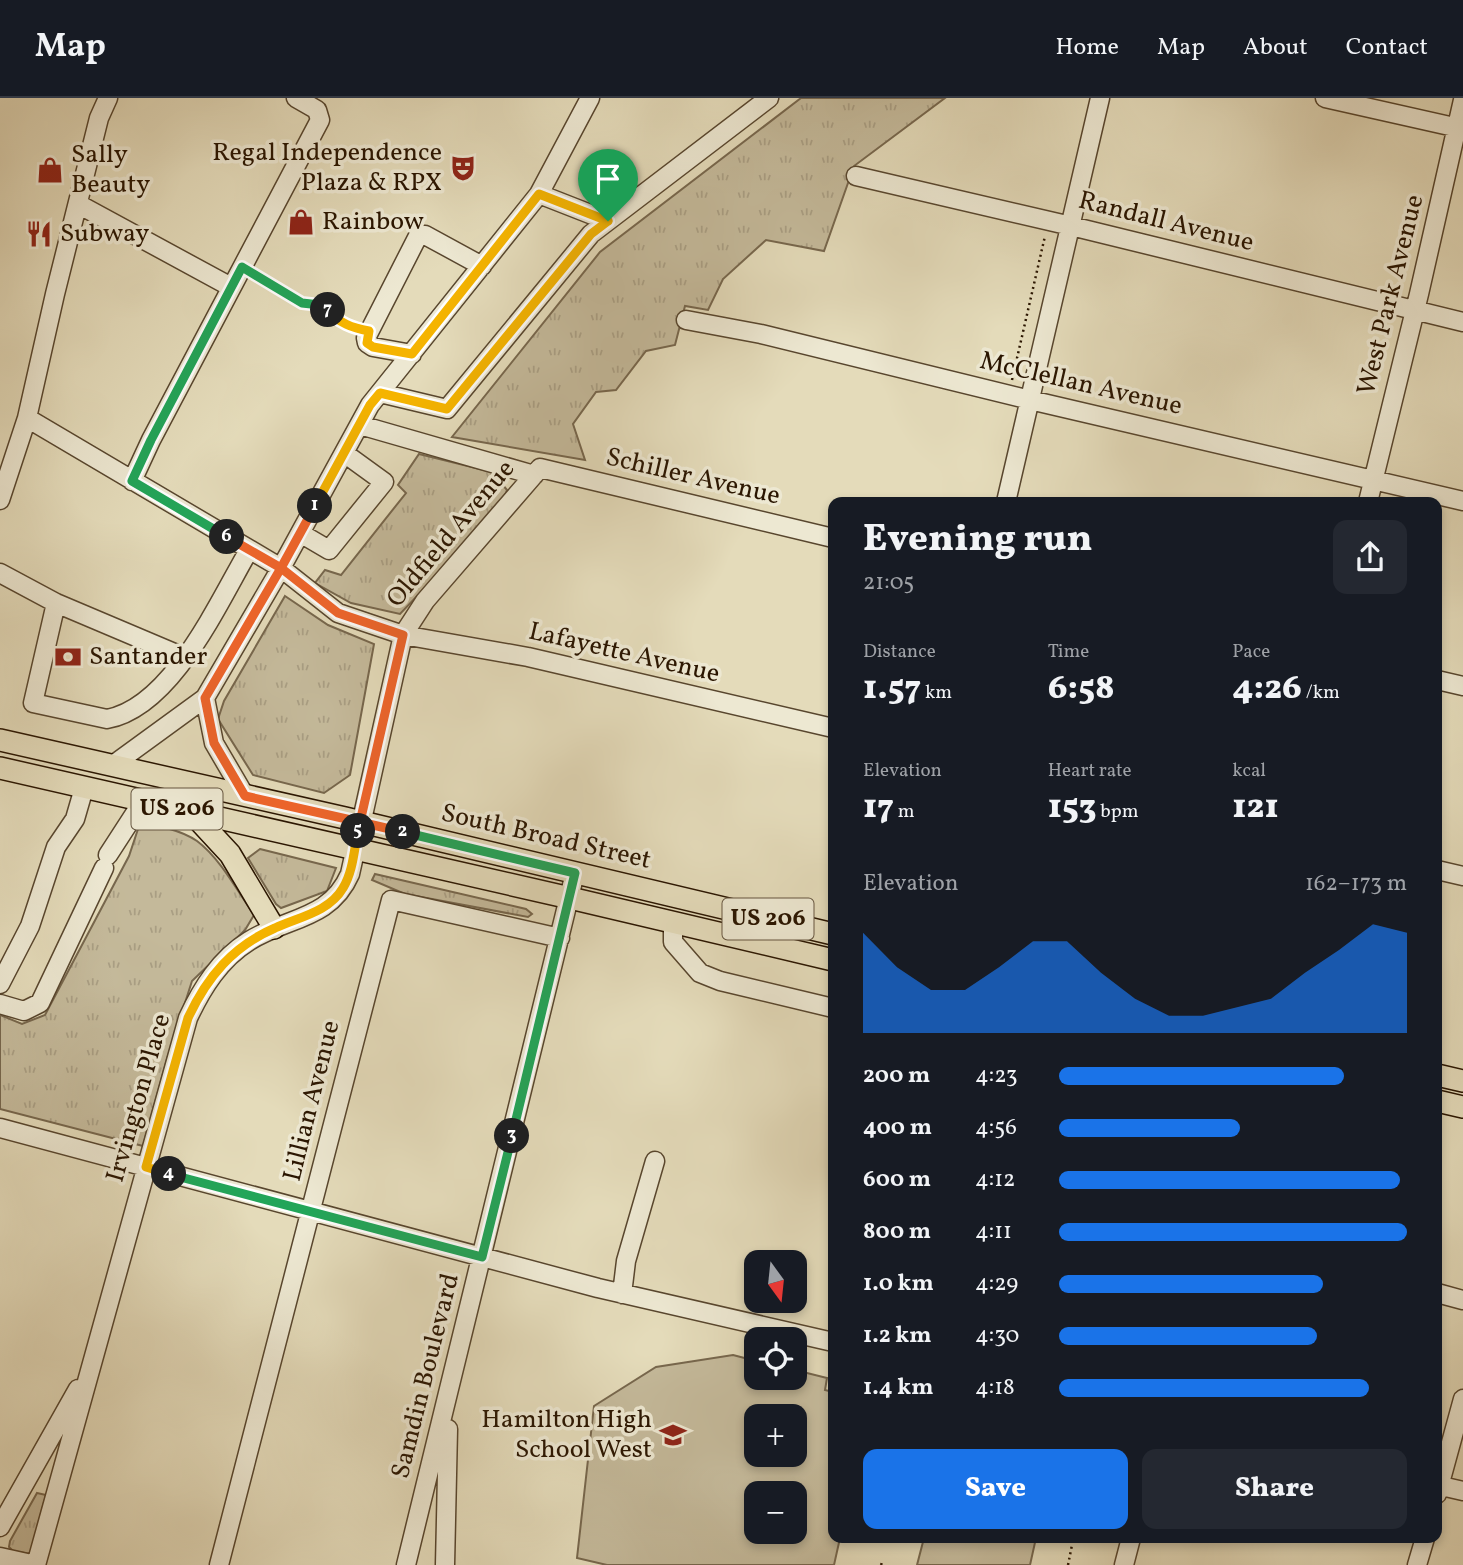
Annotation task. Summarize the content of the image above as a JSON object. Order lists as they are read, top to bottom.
{
  "streets": {
    "main road": ["US 206", "South Broad Street"],
    "street": [
      "Randall Avenue",
      "West Park Avenue",
      "McClellan Avenue",
      "Schiller Avenue",
      "Oldfield Avenue",
      "Lafayette Avenue",
      "Irvington Place",
      "Lillian Avenue",
      "Samdin Boulevard"
    ]
  },
  "crossings": [
    ["Randall Avenue", "West Park Avenue"],
    ["West Park Avenue", "McClellan Avenue"],
    ["Schiller Avenue", "Oldfield Avenue"],
    ["Oldfield Avenue", "Lafayette Avenue"],
    ["Oldfield Avenue", "Irvington Place"],
    ["Lafayette Avenue", "Irvington Place"],
    ["South Broad Street", "Irvington Place"],
    ["South Broad Street", "Samdin Boulevard"],
    ["Lillian Avenue", "Samdin Boulevard"]
  ],
  "places": {
    "theatre": ["Regal Independence Plaza & RPX"],
    "shop": ["Sally Beauty", "Rainbow"],
    "restaurant": ["Subway"],
    "bank": ["Santander"],
    "school or university": ["Hamilton High School West"]
  },
  "north": "bottom",
  "page": {
    "header": "Map",
    "nav": [
      "Home",
      "Map",
      "About",
      "Contact"
    ],
    "pins": [
      "7",
      "1",
      "6",
      "5",
      "2",
      "3",
      "4"
    ],
    "heading": ["Evening run", "21:05"],
    "stats": [
      ["Distance", "1.57 km"],
      ["Time", "6:58"],
      ["Pace", "4:26 /km"],
      ["Elevation", "17 m"],
      ["Heart rate", "153 bpm"],
      ["kcal", "121"]
    ],
    "chart": ["Elevation", "162–173 m"],
    "list": [
      {
        "name": "200 m",
        "note": "4:23"
      },
      {
        "name": "400 m",
        "note": "4:56"
      },
      {
        "name": "600 m",
        "note": "4:12"
      },
      {
        "name": "800 m",
        "note": "4:11"
      },
      {
        "name": "1.0 km",
        "note": "4:29"
      },
      {
        "name": "1.2 km",
        "note": "4:30"
      },
      {
        "name": "1.4 km",
        "note": "4:18"
      }
    ],
    "map_buttons": ["+", "−"],
    "buttons": ["Save", "Share"]
  }
}
